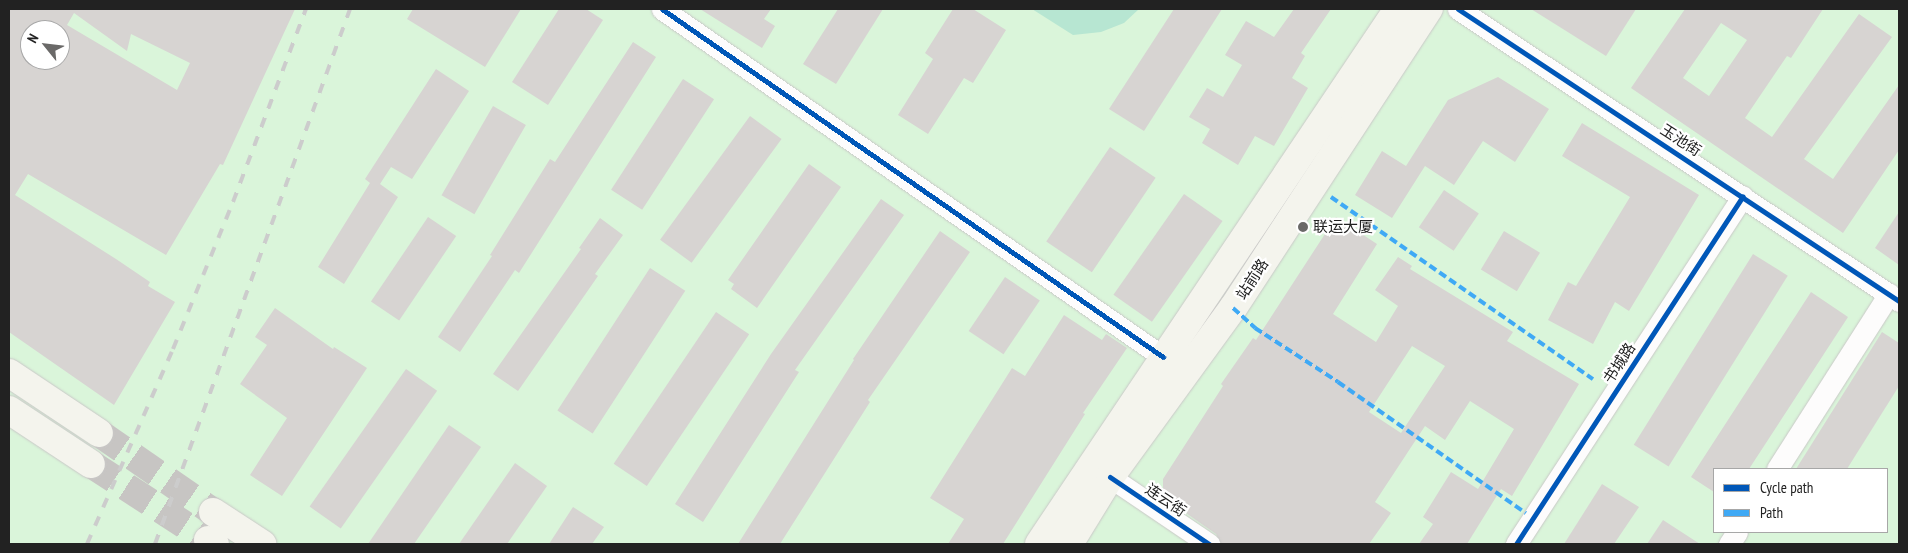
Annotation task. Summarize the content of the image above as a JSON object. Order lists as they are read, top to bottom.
{
  "streets": {
    "main road": ["站前路"],
    "street": ["玉池街", "书城路", "连云街"]
  },
  "crossings": [
    ["玉池街", "书城路"],
    ["站前路", "连云街"]
  ],
  "places": ["联运大厦"],
  "legend": ["Cycle path", "Path"],
  "north": "top left"
}
